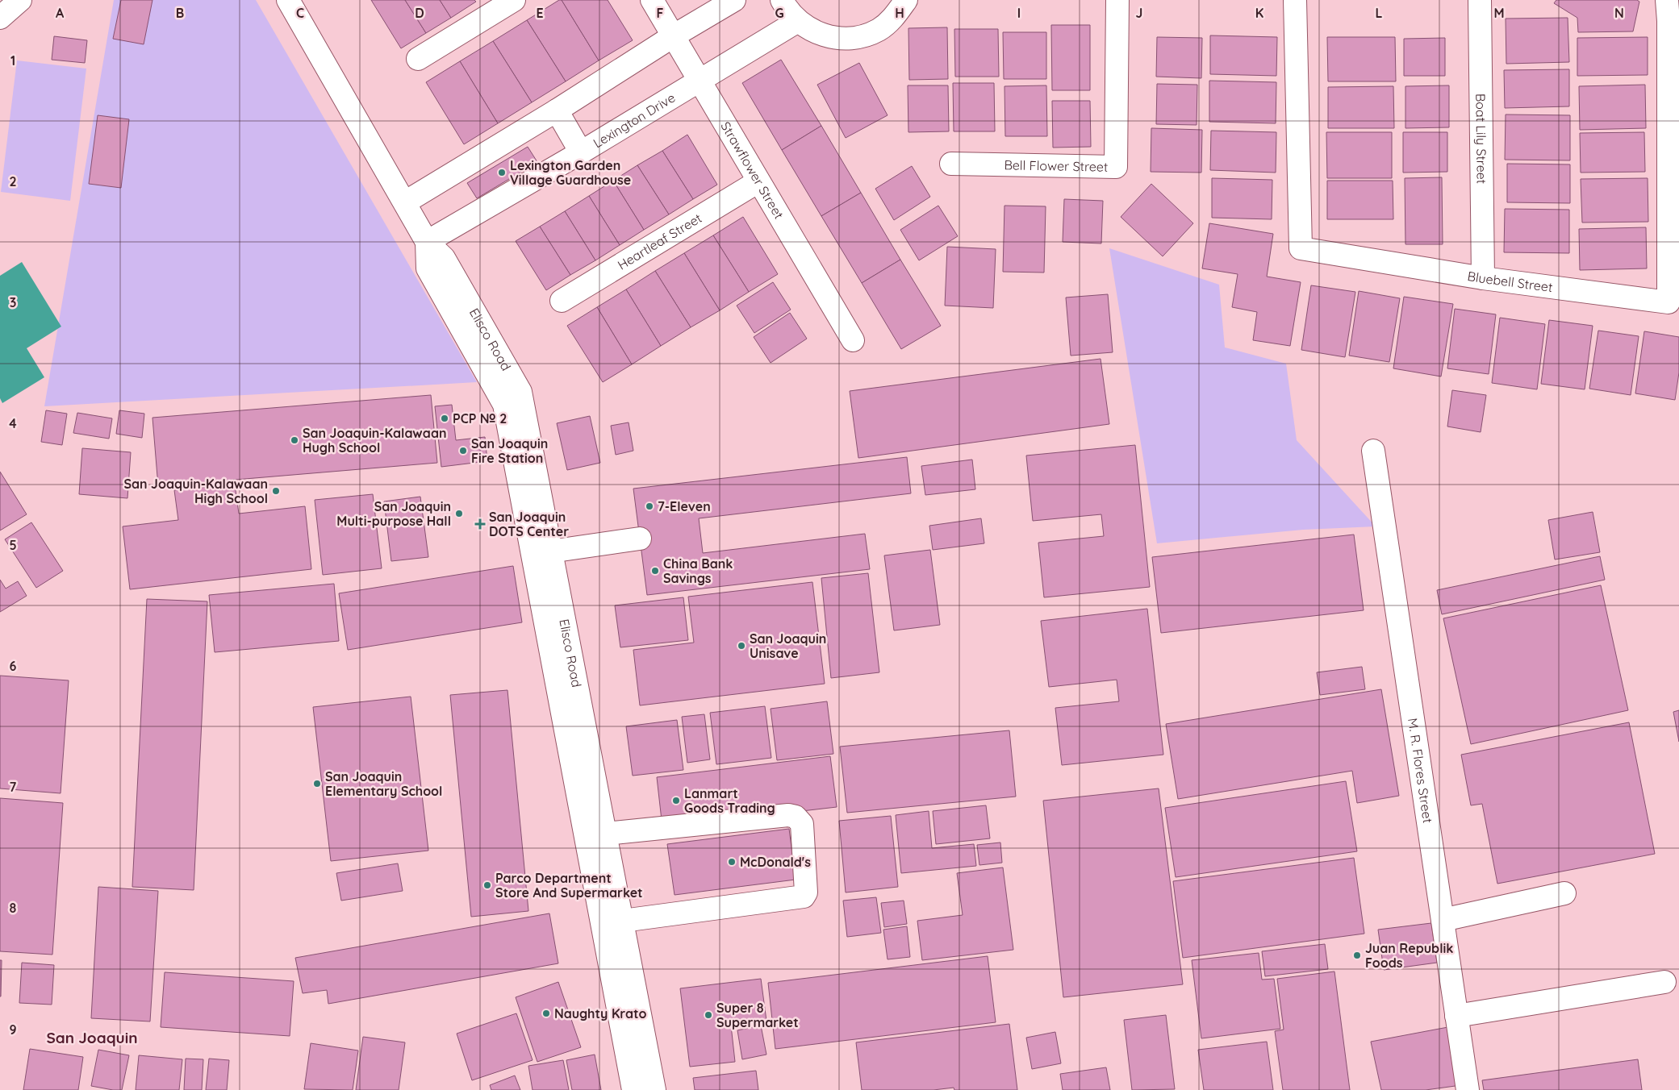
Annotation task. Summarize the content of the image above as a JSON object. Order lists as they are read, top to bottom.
{
  "streets": {
    "street": [
      "Lexington Drive",
      "Boat Lily Street",
      "Bell Flower Street",
      "Strawflower Street",
      "Heartleaf Street",
      "Bluebell Street",
      "Elisco Road",
      "M. R. Flores Street"
    ]
  },
  "crossings": [
    ["Lexington Drive", "Strawflower Street"],
    ["Lexington Drive", "Elisco Road"],
    ["Boat Lily Street", "Bluebell Street"],
    ["Strawflower Street", "Heartleaf Street"]
  ],
  "districts": ["San Joaquin"],
  "places": {
    "other": [
      "Lexington Garden Village Guardhouse",
      "PCP № 2",
      "San Joaquin-Kalawaan Hugh School",
      "San Joaquin Fire Station",
      "San Joaquin-Kalawaan High School",
      "7-Eleven",
      "San Joaquin Multi-purpose Hall",
      "China Bank Savings",
      "San Joaquin Unisave",
      "San Joaquin Elementary School",
      "Lanmart Goods Trading",
      "McDonald's",
      "Parco Department Store And Supermarket",
      "Juan Republik Foods",
      "Naughty Krato",
      "Super 8 Supermarket"
    ],
    "health": ["San Joaquin DOTS Center"]
  },
  "grid": {
    "columns": [
      "A",
      "B",
      "C",
      "D",
      "E",
      "F",
      "G",
      "H",
      "I",
      "J",
      "K",
      "L",
      "M",
      "N"
    ],
    "rows": [
      "1",
      "2",
      "3",
      "4",
      "5",
      "6",
      "7",
      "8",
      "9"
    ]
  }
}
